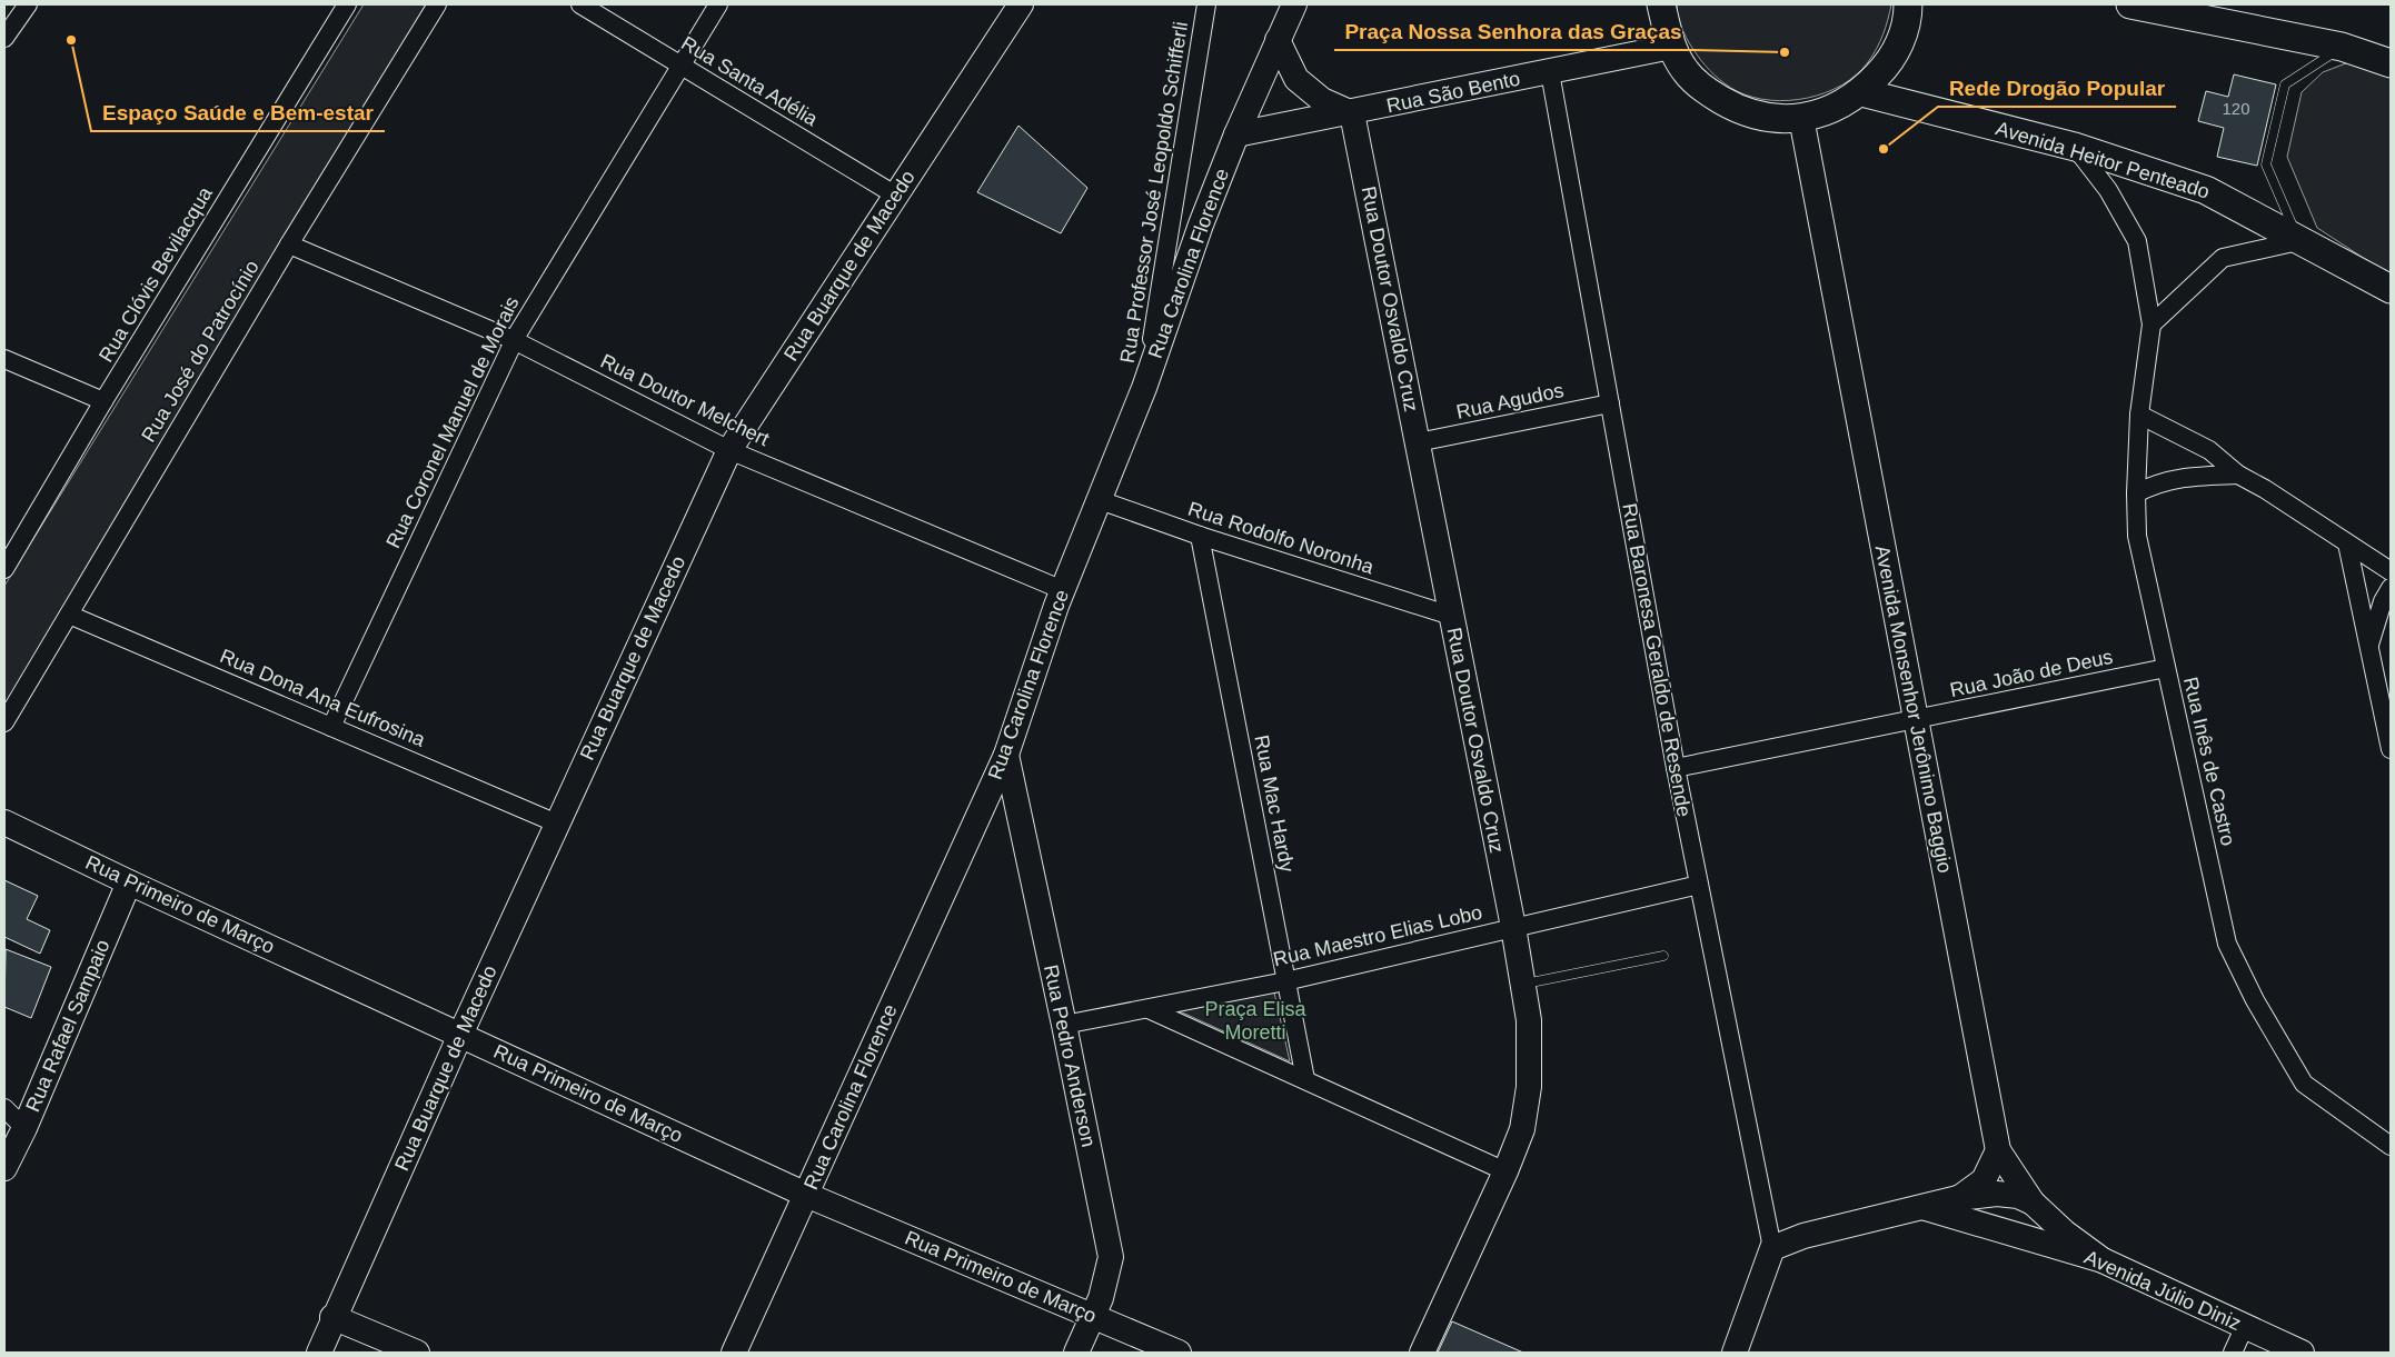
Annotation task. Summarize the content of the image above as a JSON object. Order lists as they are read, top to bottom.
{
  "streets": {
    "main road": [
      "Rua São Bento",
      "Avenida Heitor Penteado",
      "Rua Carolina Florence",
      "Rua Buarque de Macedo",
      "Rua Doutor Osvaldo Cruz",
      "Avenida Monsenhor Jerônimo Baggio",
      "Rua Primeiro de Março",
      "Rua Rafael Sampaio",
      "Rua Pedro Anderson",
      "Avenida Júlio Diniz"
    ],
    "street": [
      "Rua Santa Adélia",
      "Rua Professor José Leopoldo Schifferli",
      "Rua Clóvis Bevilacqua",
      "Rua José do Patrocínio",
      "Rua Doutor Melchert",
      "Rua Agudos",
      "Rua Coronel Manuel de Morais",
      "Rua Rodolfo Noronha",
      "Rua Baronesa Geraldo de Resende",
      "Rua João de Deus",
      "Rua Dona Ana Eufrosina",
      "Rua Inês de Castro",
      "Rua Mac Hardy",
      "Rua Maestro Elias Lobo"
    ]
  },
  "crossings": [
    ["Rua Santa Adélia", "Rua Buarque de Macedo"],
    ["Rua Santa Adélia", "Rua Coronel Manuel de Morais"],
    ["Rua São Bento", "Rua Carolina Florence"],
    ["Rua São Bento", "Rua Doutor Osvaldo Cruz"],
    ["Rua São Bento", "Rua Baronesa Geraldo de Resende"],
    ["Avenida Heitor Penteado", "Rua Inês de Castro"],
    ["Rua Professor José Leopoldo Schifferli", "Rua Carolina Florence"],
    ["Rua Carolina Florence", "Rua Doutor Melchert"],
    ["Rua Carolina Florence", "Rua Rodolfo Noronha"],
    ["Rua Carolina Florence", "Rua Primeiro de Março"],
    ["Rua Carolina Florence", "Rua Pedro Anderson"],
    ["Rua Buarque de Macedo", "Rua Doutor Melchert"],
    ["Rua Buarque de Macedo", "Rua Dona Ana Eufrosina"],
    ["Rua Buarque de Macedo", "Rua Primeiro de Março"],
    ["Rua Doutor Osvaldo Cruz", "Rua Agudos"],
    ["Rua Doutor Osvaldo Cruz", "Rua Rodolfo Noronha"],
    ["Rua Doutor Osvaldo Cruz", "Rua Maestro Elias Lobo"],
    ["Rua José do Patrocínio", "Rua Doutor Melchert"],
    ["Rua José do Patrocínio", "Rua Dona Ana Eufrosina"],
    ["Rua Doutor Melchert", "Rua Coronel Manuel de Morais"],
    ["Rua Agudos", "Rua Baronesa Geraldo de Resende"],
    ["Rua Coronel Manuel de Morais", "Rua Dona Ana Eufrosina"],
    ["Rua Rodolfo Noronha", "Rua Mac Hardy"],
    ["Rua Baronesa Geraldo de Resende", "Rua João de Deus"],
    ["Rua Baronesa Geraldo de Resende", "Rua Maestro Elias Lobo"],
    ["Rua João de Deus", "Avenida Monsenhor Jerônimo Baggio"],
    ["Rua João de Deus", "Rua Inês de Castro"],
    ["Avenida Monsenhor Jerônimo Baggio", "Avenida Júlio Diniz"],
    ["Rua Mac Hardy", "Rua Maestro Elias Lobo"],
    ["Rua Primeiro de Março", "Rua Rafael Sampaio"],
    ["Rua Primeiro de Março", "Rua Pedro Anderson"],
    ["Rua Maestro Elias Lobo", "Rua Pedro Anderson"]
  ],
  "parks": ["Praça Elisa Moretti"],
  "places": ["Espaço Saúde e Bem-estar", "Praça Nossa Senhora das Graças", "Rede Drogão Popular"],
  "house_numbers": ["120"]
}
